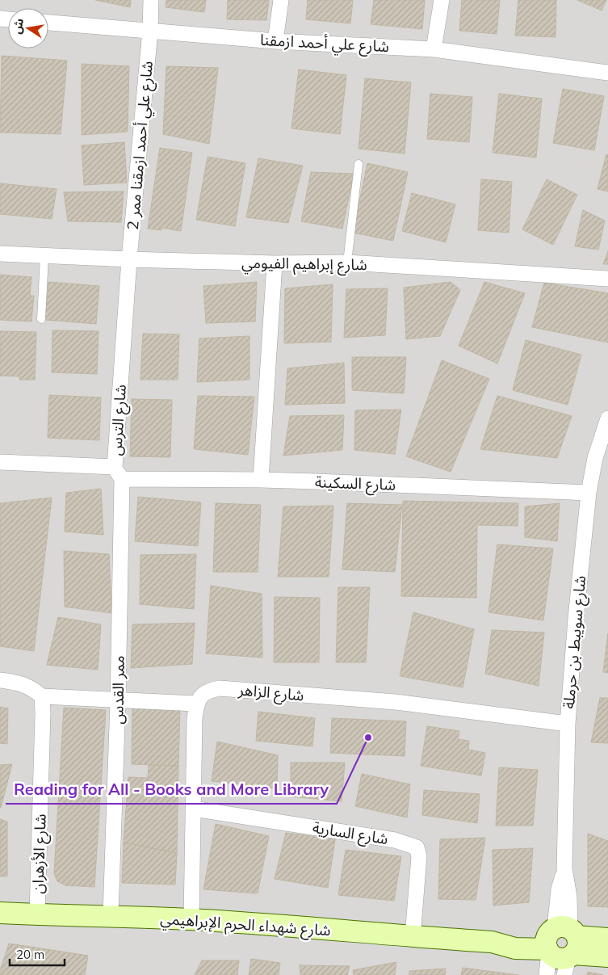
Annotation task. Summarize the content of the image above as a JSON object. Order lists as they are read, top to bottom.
{
  "streets": {
    "street": [
      "شارع علي أحمد ازمقنا",
      "شارع علي أحمد ازمقنا ممر 2",
      "شارع إبراهيم الفيومي",
      "شارع الترس",
      "شارع السكينة",
      "شارع سويبط بن حرملة",
      "ممر القدس",
      "شارع الزاهر",
      "شارع السارية",
      "شارع الأزهران",
      "شارع شهداء الحرم الإبراهيمي"
    ]
  },
  "crossings": [
    ["شارع علي أحمد ازمقنا", "شارع علي أحمد ازمقنا ممر 2"],
    ["شارع علي أحمد ازمقنا ممر 2", "شارع إبراهيم الفيومي"],
    ["شارع علي أحمد ازمقنا ممر 2", "شارع الترس"],
    ["شارع إبراهيم الفيومي", "شارع الترس"],
    ["شارع الترس", "شارع السكينة"],
    ["شارع الترس", "ممر القدس"],
    ["شارع السكينة", "شارع سويبط بن حرملة"],
    ["شارع السكينة", "ممر القدس"],
    ["شارع سويبط بن حرملة", "شارع الزاهر"],
    ["شارع سويبط بن حرملة", "شارع شهداء الحرم الإبراهيمي"],
    ["ممر القدس", "شارع شهداء الحرم الإبراهيمي"],
    ["شارع السارية", "شارع شهداء الحرم الإبراهيمي"],
    ["شارع الأزهران", "شارع شهداء الحرم الإبراهيمي"]
  ],
  "places": ["Reading for All - Books and More Library"],
  "scale_bar": "20 m",
  "north": "left"
}
